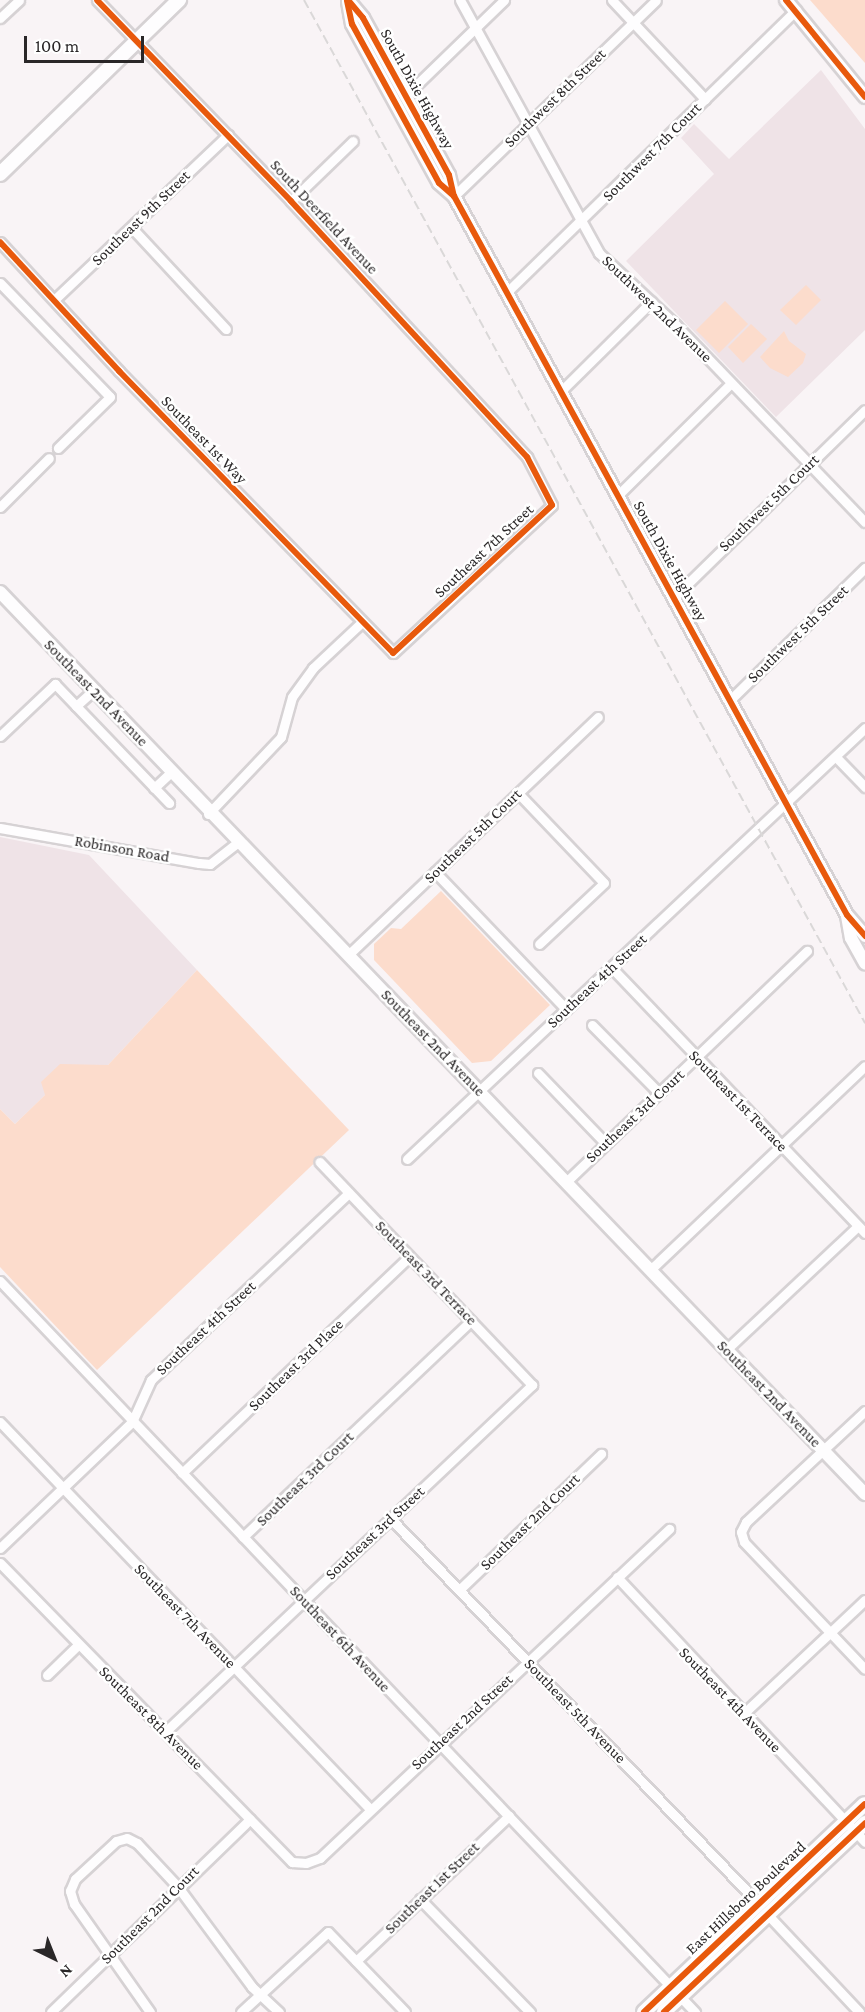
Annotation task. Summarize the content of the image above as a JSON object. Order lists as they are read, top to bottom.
{
  "streets": {
    "main road": ["East Hillsboro Boulevard"],
    "street": [
      "South Dixie Highway",
      "Southwest 8th Street",
      "Southwest 7th Court",
      "South Deerfield Avenue",
      "Southeast 9th Street",
      "Southwest 2nd Avenue",
      "Southeast 1st Way",
      "Southwest 5th Court",
      "Southeast 7th Street",
      "Southwest 5th Street",
      "Southeast 2nd Avenue",
      "Southeast 5th Court",
      "Robinson Road",
      "Southeast 4th Street",
      "Southeast 1st Terrace",
      "Southeast 3rd Court",
      "Southeast 3rd Terrace",
      "Southeast 3rd Place",
      "Southeast 2nd Court",
      "Southeast 3rd Street",
      "Southeast 7th Avenue",
      "Southeast 6th Avenue",
      "Southeast 4th Avenue",
      "Southeast 5th Avenue",
      "Southeast 8th Avenue",
      "Southeast 2nd Street",
      "Southeast 1st Street"
    ]
  },
  "crossings": [
    ["South Dixie Highway", "Southwest 8th Street"],
    ["South Dixie Highway", "Southwest 7th Court"],
    ["South Dixie Highway", "Southwest 5th Court"],
    ["South Dixie Highway", "Southwest 5th Street"],
    ["South Dixie Highway", "Southeast 4th Street"],
    ["Southwest 8th Street", "Southwest 2nd Avenue"],
    ["Southwest 7th Court", "Southwest 2nd Avenue"],
    ["South Deerfield Avenue", "Southeast 9th Street"],
    ["South Deerfield Avenue", "Southeast 7th Street"],
    ["Southeast 9th Street", "Southeast 1st Way"],
    ["Southwest 2nd Avenue", "Southwest 5th Court"],
    ["Southeast 1st Way", "Southeast 7th Street"],
    ["Southeast 2nd Avenue", "Southeast 5th Court"],
    ["Southeast 2nd Avenue", "Robinson Road"],
    ["Southeast 2nd Avenue", "Southeast 4th Street"],
    ["Southeast 2nd Avenue", "Southeast 3rd Court"],
    ["Southeast 4th Street", "Southeast 1st Terrace"],
    ["Southeast 4th Street", "Southeast 3rd Terrace"],
    ["Southeast 4th Street", "Southeast 7th Avenue"],
    ["Southeast 4th Street", "Southeast 6th Avenue"],
    ["Southeast 1st Terrace", "Southeast 3rd Court"],
    ["Southeast 3rd Court", "Southeast 3rd Terrace"],
    ["Southeast 3rd Court", "Southeast 6th Avenue"],
    ["Southeast 3rd Terrace", "Southeast 3rd Place"],
    ["Southeast 3rd Terrace", "Southeast 3rd Street"],
    ["Southeast 3rd Place", "Southeast 6th Avenue"],
    ["Southeast 2nd Court", "Southeast 5th Avenue"],
    ["Southeast 2nd Court", "Southeast 8th Avenue"],
    ["Southeast 3rd Street", "Southeast 7th Avenue"],
    ["Southeast 3rd Street", "Southeast 6th Avenue"],
    ["Southeast 3rd Street", "Southeast 5th Avenue"],
    ["Southeast 3rd Street", "Southeast 8th Avenue"],
    ["Southeast 7th Avenue", "Southeast 2nd Street"],
    ["Southeast 6th Avenue", "Southeast 2nd Street"],
    ["Southeast 6th Avenue", "Southeast 1st Street"],
    ["Southeast 6th Avenue", "East Hillsboro Boulevard"],
    ["Southeast 4th Avenue", "Southeast 2nd Street"],
    ["Southeast 4th Avenue", "East Hillsboro Boulevard"],
    ["Southeast 5th Avenue", "Southeast 2nd Street"],
    ["Southeast 5th Avenue", "East Hillsboro Boulevard"],
    ["Southeast 8th Avenue", "Southeast 2nd Street"]
  ],
  "scale_bar": "100 m",
  "north": "bottom right"
}
